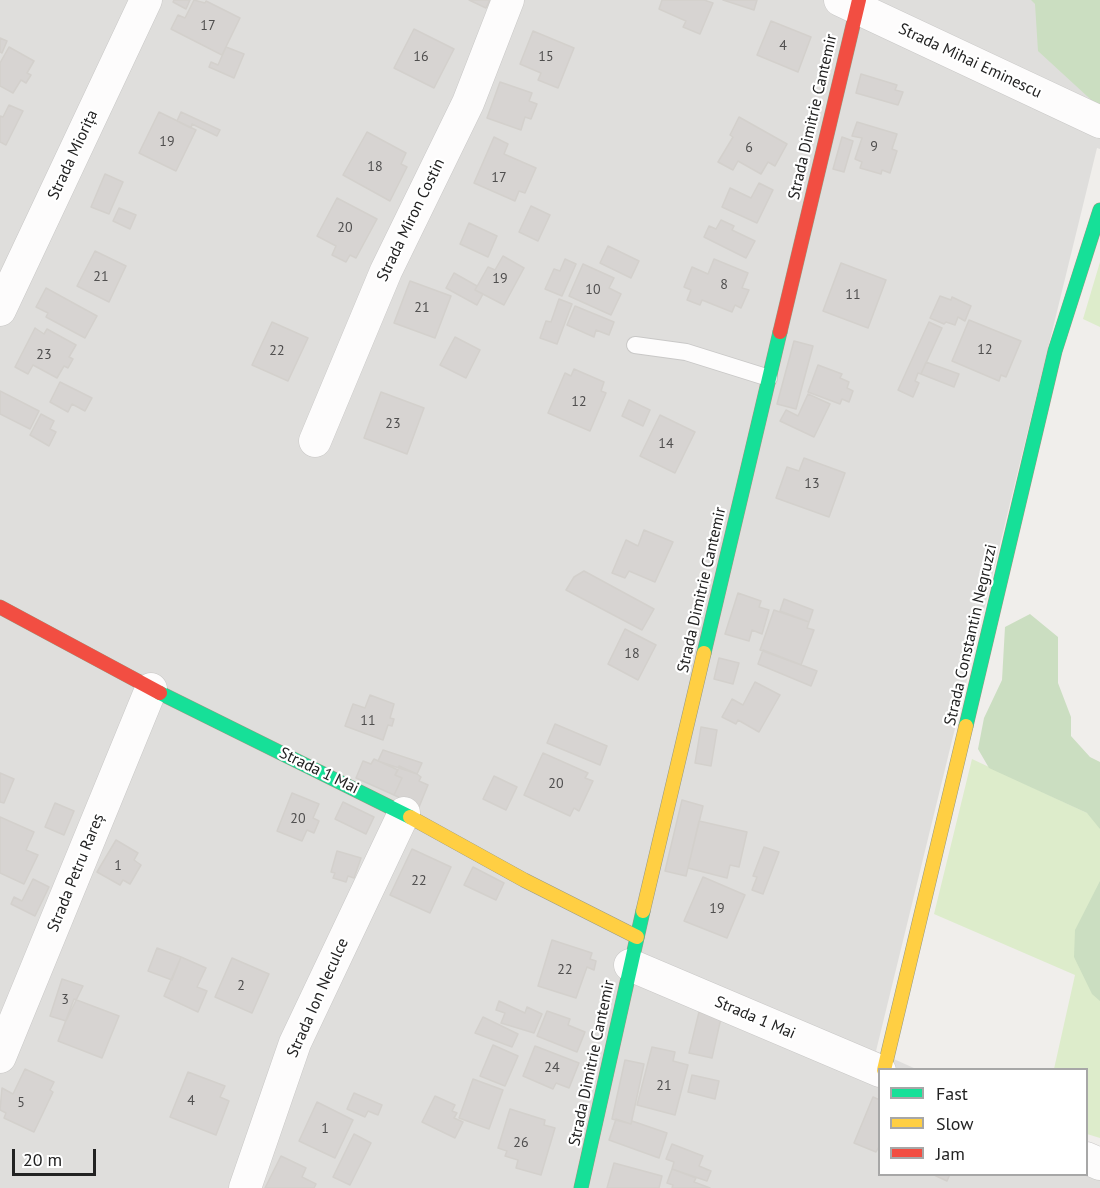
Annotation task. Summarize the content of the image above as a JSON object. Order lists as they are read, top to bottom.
{
  "streets": {
    "street": [
      "Strada Mihai Eminescu",
      "Strada Dimitrie Cantemir",
      "Strada Miorița",
      "Strada Miron Costin",
      "Strada Constantin Negruzzi",
      "Strada 1 Mai",
      "Strada Petru Rareș",
      "Strada Ion Neculce"
    ]
  },
  "crossings": [
    ["Strada Mihai Eminescu", "Strada Dimitrie Cantemir"],
    ["Strada Dimitrie Cantemir", "Strada 1 Mai"],
    ["Strada 1 Mai", "Strada Petru Rareș"],
    ["Strada 1 Mai", "Strada Ion Neculce"]
  ],
  "house_numbers": [
    "17",
    "4",
    "16",
    "15",
    "19",
    "9",
    "6",
    "18",
    "17",
    "20",
    "21",
    "19",
    "8",
    "10",
    "11",
    "21",
    "12",
    "22",
    "23",
    "12",
    "23",
    "14",
    "13",
    "18",
    "11",
    "20",
    "20",
    "1",
    "22",
    "19",
    "22",
    "2",
    "3",
    "24",
    "21",
    "4",
    "5",
    "1",
    "26"
  ],
  "legend": ["Fast", "Slow", "Jam"],
  "scale_bar": "20 m"
}
